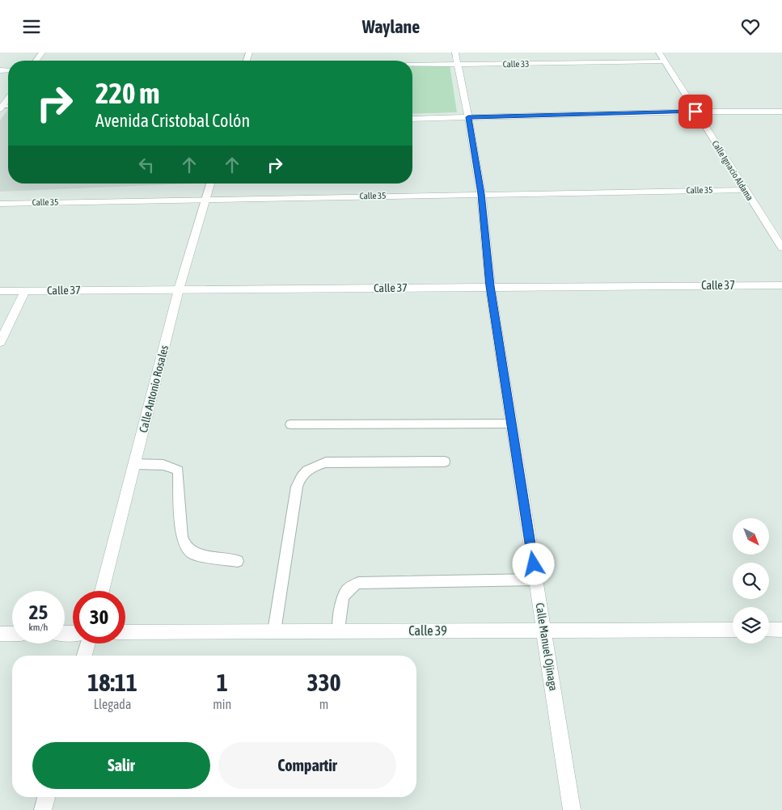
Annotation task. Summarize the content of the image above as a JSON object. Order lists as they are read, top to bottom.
{
  "streets": {
    "street": [
      "Calle 33",
      "Calle Ignacio Aldama",
      "Calle 35",
      "Calle 37",
      "Calle Antonio Rosales",
      "Calle 39",
      "Calle Manuel Ojinaga"
    ]
  },
  "crossings": [
    ["Calle 33", "Calle Ignacio Aldama"],
    ["Calle 33", "Calle Manuel Ojinaga"],
    ["Calle Ignacio Aldama", "Calle 35"],
    ["Calle 35", "Calle Antonio Rosales"],
    ["Calle 35", "Calle Manuel Ojinaga"],
    ["Calle 37", "Calle Antonio Rosales"],
    ["Calle 37", "Calle Manuel Ojinaga"],
    ["Calle 39", "Calle Manuel Ojinaga"]
  ],
  "north": "bottom right",
  "page": {
    "header": "Waylane",
    "turn": ["220 m", "Avenida Cristobal Colón"],
    "speed": "25 km/h",
    "limit": "30",
    "eta": [
      "18:11",
      "Llegada",
      "1",
      "min",
      "330",
      "m"
    ],
    "buttons": ["Salir", "Compartir"]
  }
}
